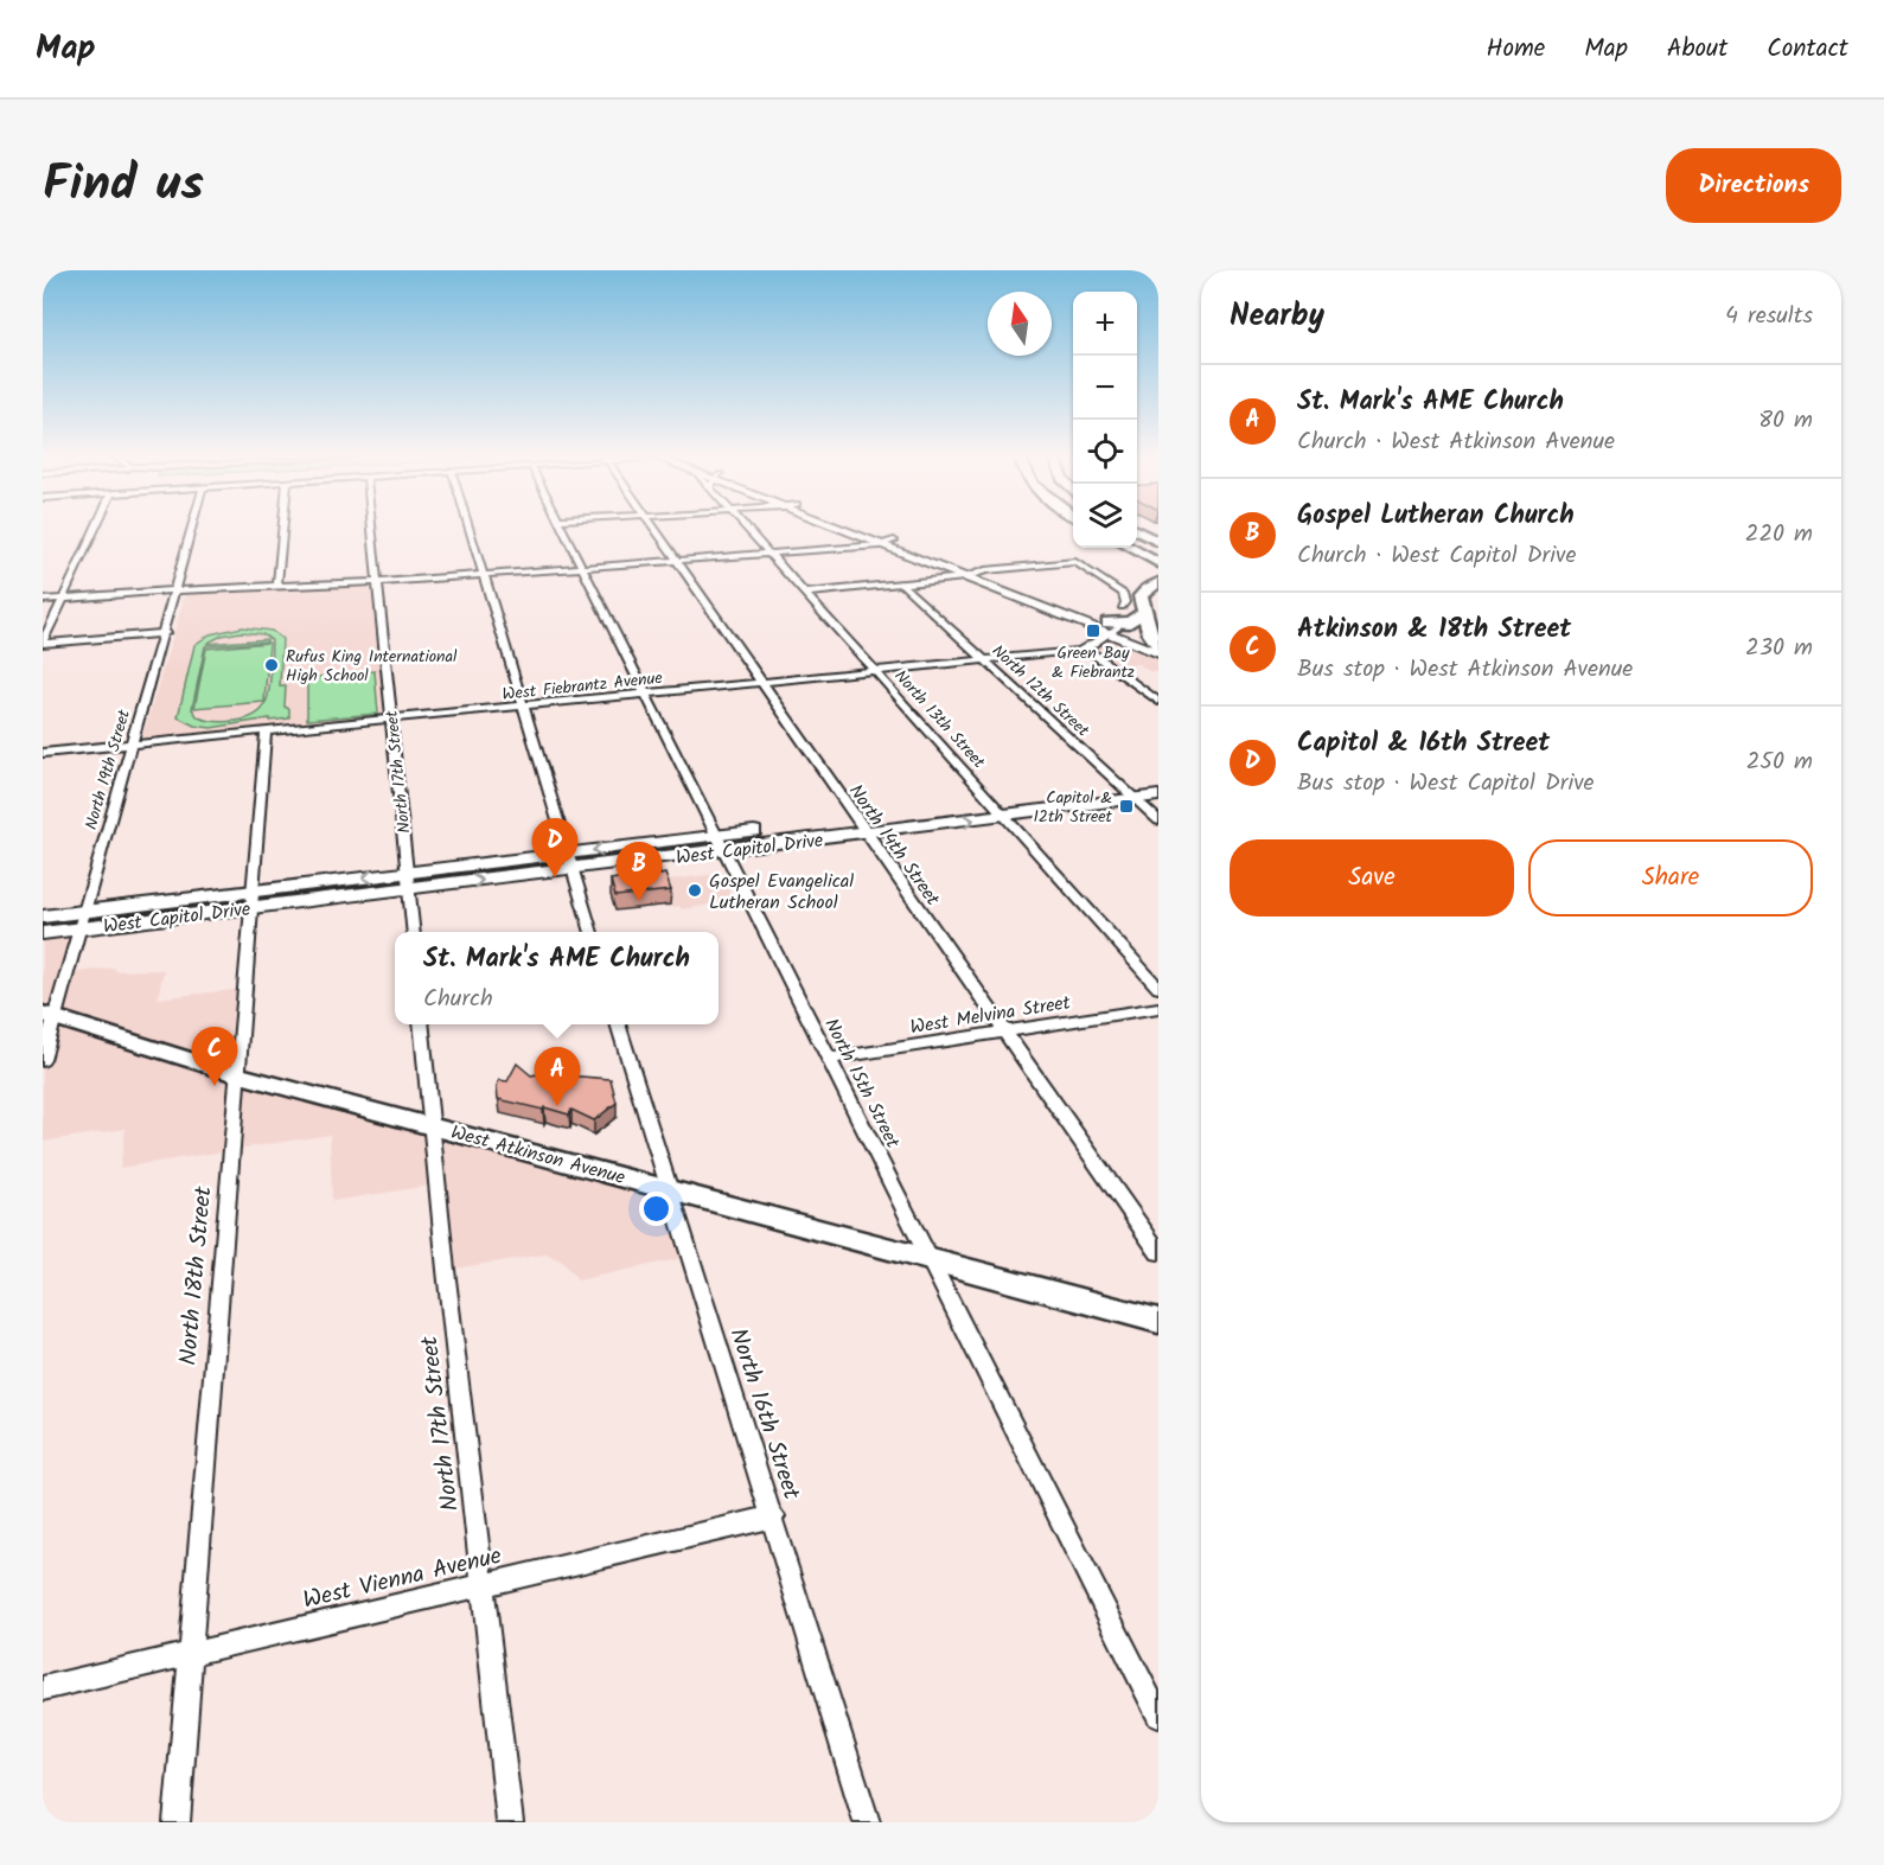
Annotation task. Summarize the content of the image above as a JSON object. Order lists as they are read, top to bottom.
{
  "streets": {
    "main road": ["West Capitol Drive"],
    "street": [
      "West Fiebrantz Avenue",
      "North 12th Street",
      "North 13th Street",
      "North 19th Street",
      "North 17th Street",
      "North 14th Street",
      "West Melvina Street",
      "North 15th Street",
      "West Atkinson Avenue",
      "North 18th Street",
      "North 16th Street",
      "West Vienna Avenue"
    ]
  },
  "crossings": [
    ["West Fiebrantz Avenue", "North 12th Street"],
    ["West Fiebrantz Avenue", "North 13th Street"],
    ["West Fiebrantz Avenue", "North 19th Street"],
    ["West Fiebrantz Avenue", "North 17th Street"],
    ["West Fiebrantz Avenue", "North 14th Street"],
    ["West Fiebrantz Avenue", "North 15th Street"],
    ["West Fiebrantz Avenue", "North 18th Street"],
    ["North 12th Street", "West Capitol Drive"],
    ["North 13th Street", "West Capitol Drive"],
    ["North 19th Street", "West Capitol Drive"],
    ["North 19th Street", "West Atkinson Avenue"],
    ["North 17th Street", "West Capitol Drive"],
    ["North 17th Street", "West Atkinson Avenue"],
    ["North 17th Street", "West Vienna Avenue"],
    ["North 14th Street", "West Capitol Drive"],
    ["North 14th Street", "West Melvina Street"],
    ["West Capitol Drive", "North 15th Street"],
    ["West Capitol Drive", "North 18th Street"],
    ["West Melvina Street", "North 15th Street"],
    ["North 15th Street", "West Atkinson Avenue"],
    ["West Atkinson Avenue", "North 18th Street"],
    ["West Atkinson Avenue", "North 16th Street"],
    ["North 18th Street", "West Vienna Avenue"],
    ["North 16th Street", "West Vienna Avenue"]
  ],
  "places": {
    "transit": ["Green Bay & Fiebrantz", "Capitol & 12th Street"],
    "other": ["Rufus King International High School", "Gospel Evangelical Lutheran School"]
  },
  "north": "top",
  "page": {
    "header": "Map",
    "nav": [
      "Home",
      "Map",
      "About",
      "Contact"
    ],
    "title": "Find us",
    "buttons": [
      "Directions",
      ["Save", "Share"]
    ],
    "heading": ["Nearby", "4 results"],
    "map_buttons": ["+", "−"],
    "list": [
      {
        "mark": "A",
        "name": "St. Mark's AME Church",
        "note": "Church · West Atkinson Avenue",
        "value": "80 m"
      },
      {
        "mark": "B",
        "name": "Gospel Lutheran Church",
        "note": "Church · West Capitol Drive",
        "value": "220 m"
      },
      {
        "mark": "C",
        "name": "Atkinson & 18th Street",
        "note": "Bus stop · West Atkinson Avenue",
        "value": "230 m"
      },
      {
        "mark": "D",
        "name": "Capitol & 16th Street",
        "note": "Bus stop · West Capitol Drive",
        "value": "250 m"
      }
    ],
    "pins": [
      "D",
      "B",
      "C",
      "A"
    ],
    "popup": ["St. Mark's AME Church", "Church"]
  }
}
